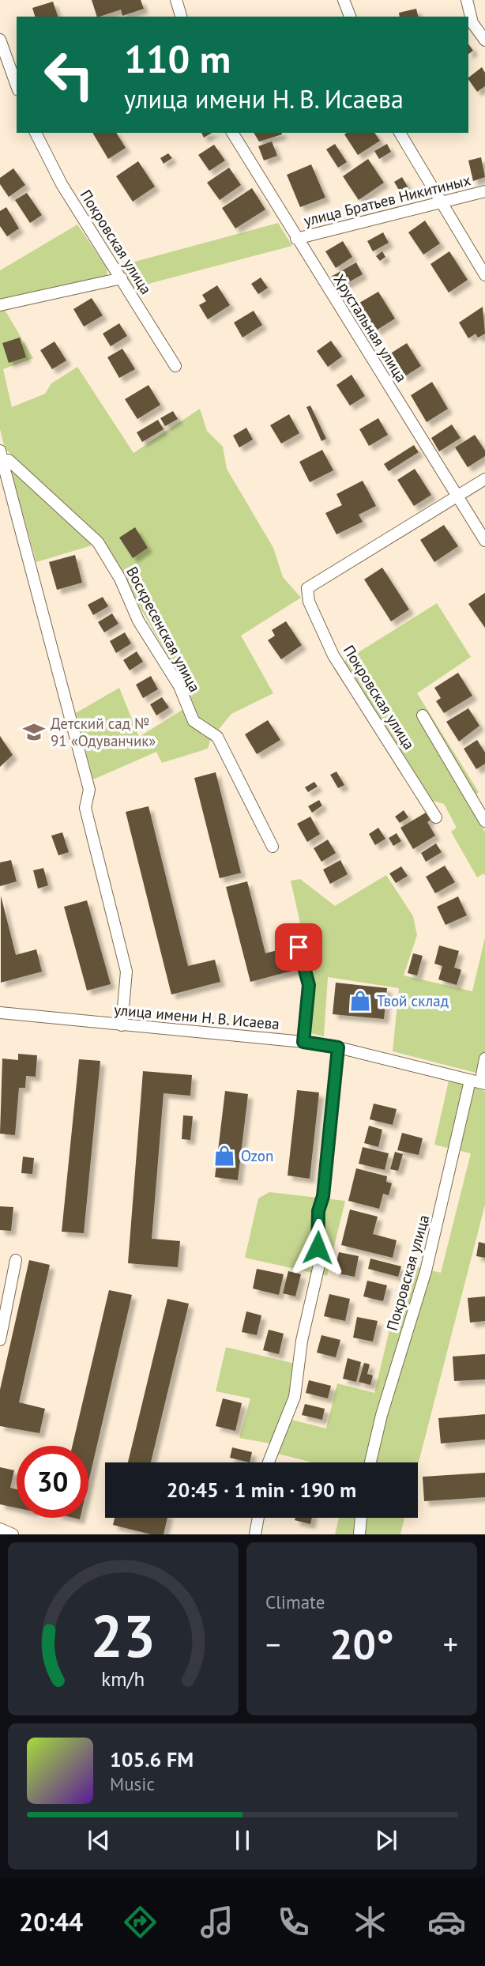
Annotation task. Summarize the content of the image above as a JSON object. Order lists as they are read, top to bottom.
{
  "streets": {
    "street": [
      "улица Братьев Никитиных",
      "Покровская улица",
      "Хрустальная улица",
      "Воскресенская улица",
      "улица имени Н. В. Исаева"
    ]
  },
  "crossings": [
    ["улица Братьев Никитиных", "Хрустальная улица"],
    ["Покровская улица", "Хрустальная улица"],
    ["Покровская улица", "улица имени Н. В. Исаева"]
  ],
  "places": {
    "school or university": ["Детский сад № 91 «Одуванчик»"],
    "shop": ["Твой склад", "Ozon"]
  },
  "page": {
    "turn": ["110 m", "улица имени Н. В. Исаева"],
    "limit": "30",
    "trip": "20:45 · 1 min · 190 m",
    "tile": "Climate",
    "heat": ["−", "20°", "+"],
    "song": ["105.6 FM", "Music"],
    "tabs": "20:44",
    "gauge": ["23", "km/h"]
  }
}
